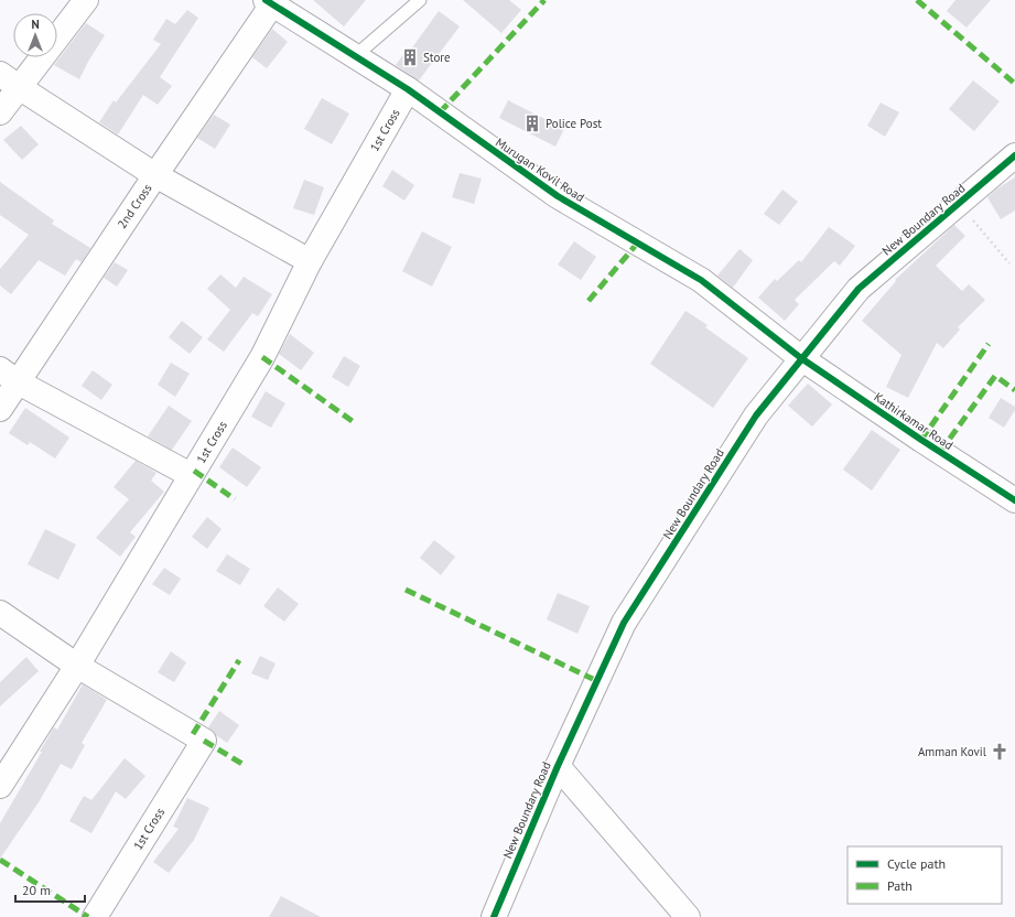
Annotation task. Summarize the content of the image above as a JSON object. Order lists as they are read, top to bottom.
{
  "streets": {
    "street": [
      "1st Cross",
      "Murugan Kovil Road",
      "2nd Cross",
      "New Boundary Road",
      "Kathirkamar Road"
    ]
  },
  "crossings": [
    ["1st Cross", "Murugan Kovil Road"],
    ["Murugan Kovil Road", "2nd Cross"],
    ["Murugan Kovil Road", "New Boundary Road"],
    ["Murugan Kovil Road", "Kathirkamar Road"],
    ["New Boundary Road", "Kathirkamar Road"]
  ],
  "places": {
    "building": ["Store", "Police Post"],
    "church": ["Amman Kovil"]
  },
  "legend": ["Cycle path", "Path"],
  "scale_bar": "20 m",
  "north": "top"
}
